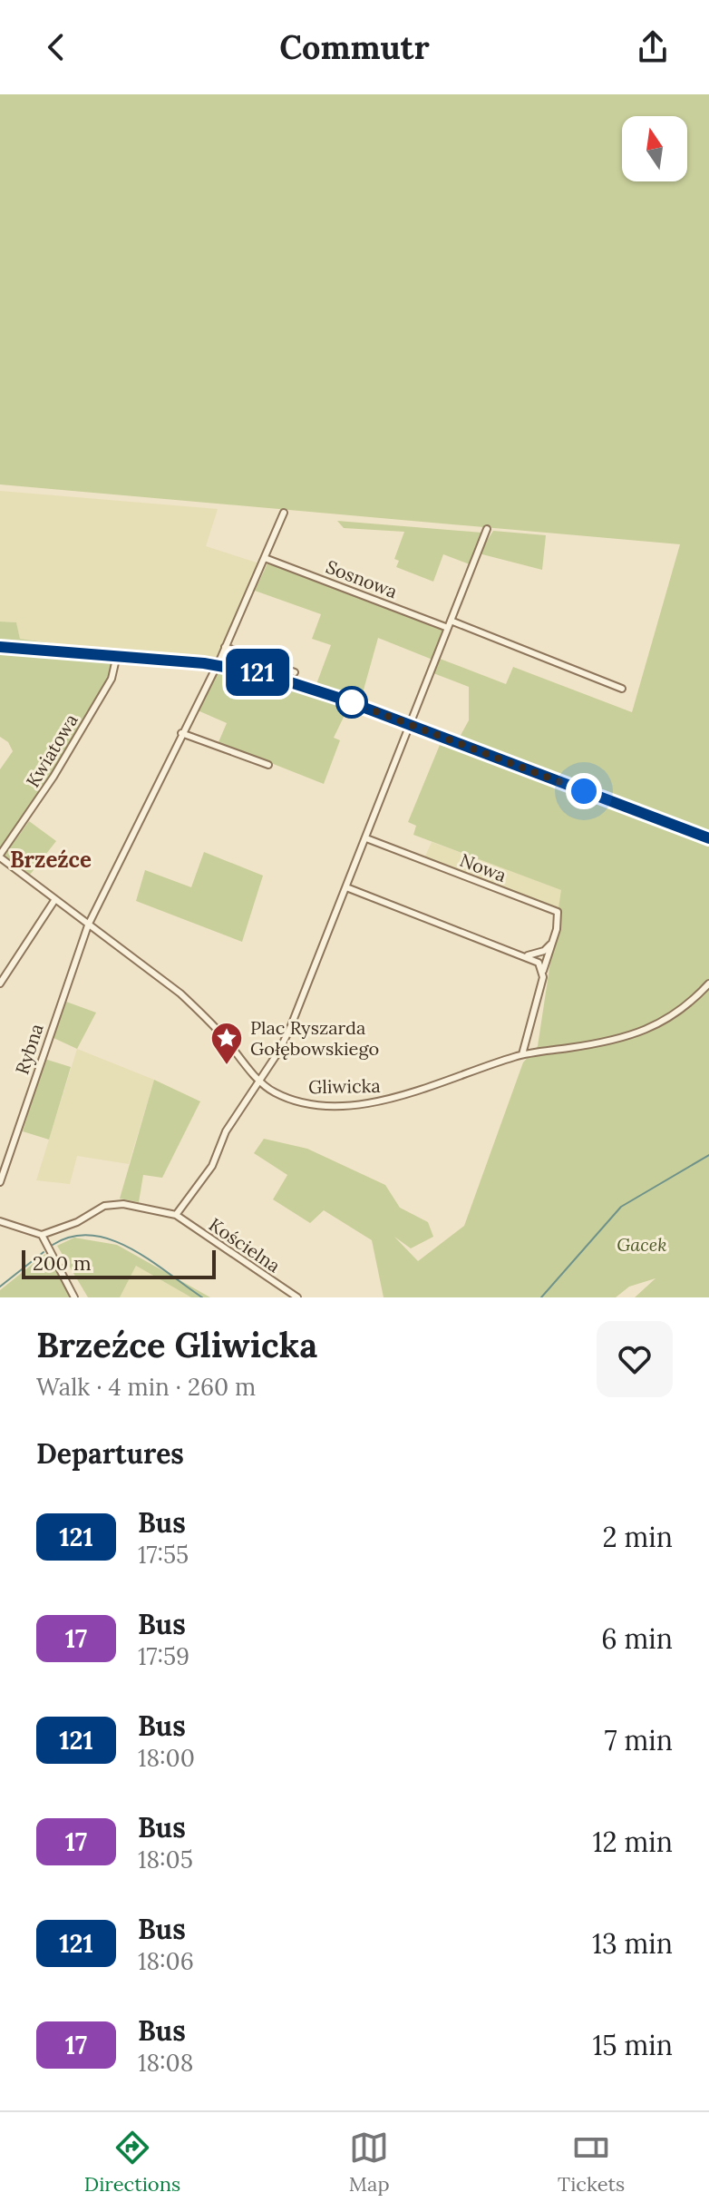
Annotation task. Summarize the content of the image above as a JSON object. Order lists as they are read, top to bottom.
{
  "streets": {
    "street": [
      "Sosnowa",
      "Kwiatowa",
      "Nowa",
      "Rybna",
      "Gliwicka",
      "Kościelna"
    ]
  },
  "crossings": [
    ["Sosnowa", "Rybna"],
    ["Kwiatowa", "Gliwicka"],
    ["Nowa", "Gliwicka"],
    ["Rybna", "Gliwicka"]
  ],
  "districts": ["Brzeźce"],
  "parks": ["Gacek"],
  "places": {
    "place": ["Plac Ryszarda Gołębowskiego"]
  },
  "lines": ["bus line 121"],
  "scale_bar": "200 m",
  "north": "top",
  "page": {
    "header": "Commutr",
    "on_map": "121",
    "scale": "200 m",
    "heading": [
      ["Brzeźce Gliwicka", "Walk · 4 min · 260 m"],
      "Departures"
    ],
    "list": [
      {
        "mark": "121",
        "name": "Bus",
        "note": "17:55",
        "value": "2 min"
      },
      {
        "mark": "17",
        "name": "Bus",
        "note": "17:59",
        "value": "6 min"
      },
      {
        "mark": "121",
        "name": "Bus",
        "note": "18:00",
        "value": "7 min"
      },
      {
        "mark": "17",
        "name": "Bus",
        "note": "18:05",
        "value": "12 min"
      },
      {
        "mark": "121",
        "name": "Bus",
        "note": "18:06",
        "value": "13 min"
      },
      {
        "mark": "17",
        "name": "Bus",
        "note": "18:08",
        "value": "15 min"
      }
    ],
    "tabs": ["Directions", "Map", "Tickets"]
  }
}
